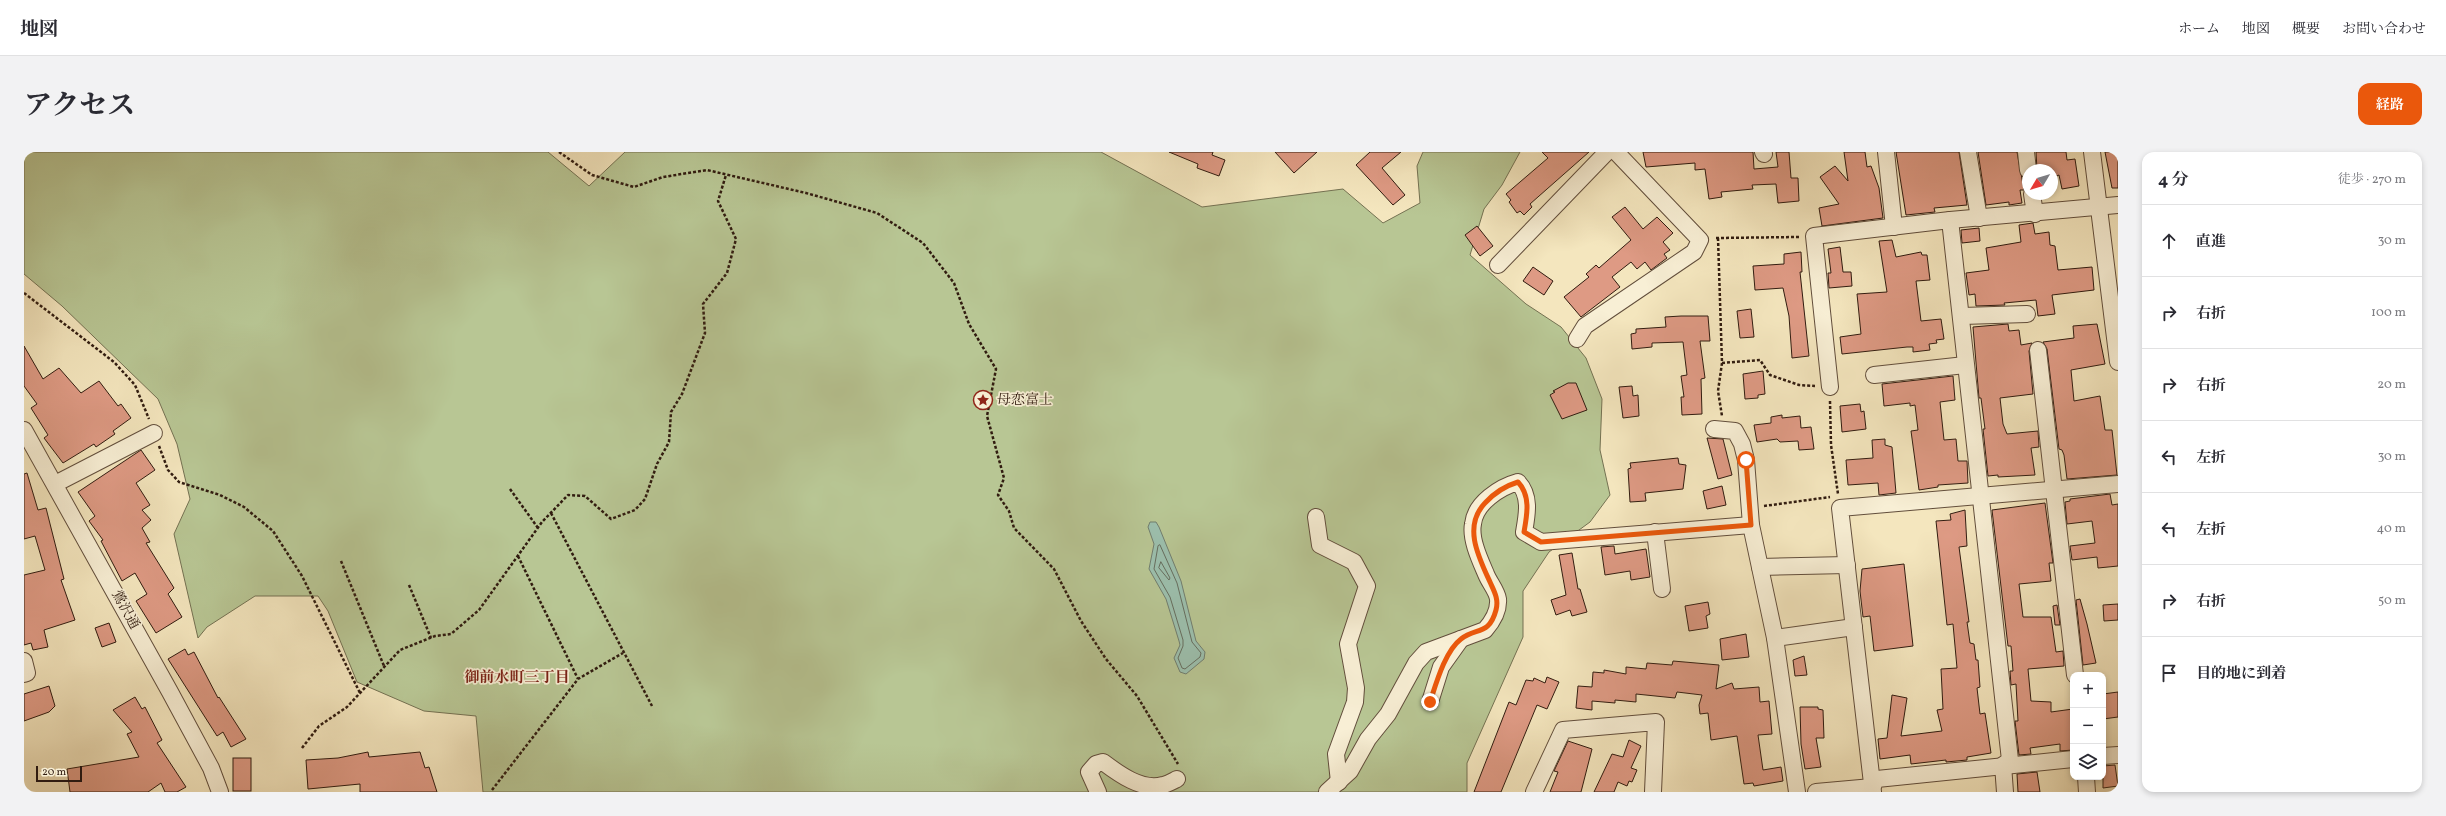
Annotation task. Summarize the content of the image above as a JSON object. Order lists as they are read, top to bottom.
{
  "streets": {
    "street": ["鶯沢通"]
  },
  "districts": ["御前水町三丁目"],
  "places": {
    "place": ["母恋富士"]
  },
  "scale_bar": "20 m",
  "north": "bottom left",
  "page": {
    "header": "地図",
    "nav": [
      "ホーム",
      "地図",
      "概要",
      "お問い合わせ"
    ],
    "title": "アクセス",
    "buttons": "経路",
    "heading": ["4 分", "徒歩 · 270 m"],
    "list": [
      ["直進", "30 m"],
      ["右折", "100 m"],
      ["右折", "20 m"],
      ["左折", "30 m"],
      ["左折", "40 m"],
      ["右折", "50 m"],
      "目的地に到着"
    ],
    "map_buttons": ["+", "−"],
    "scale": "20 m"
  }
}
